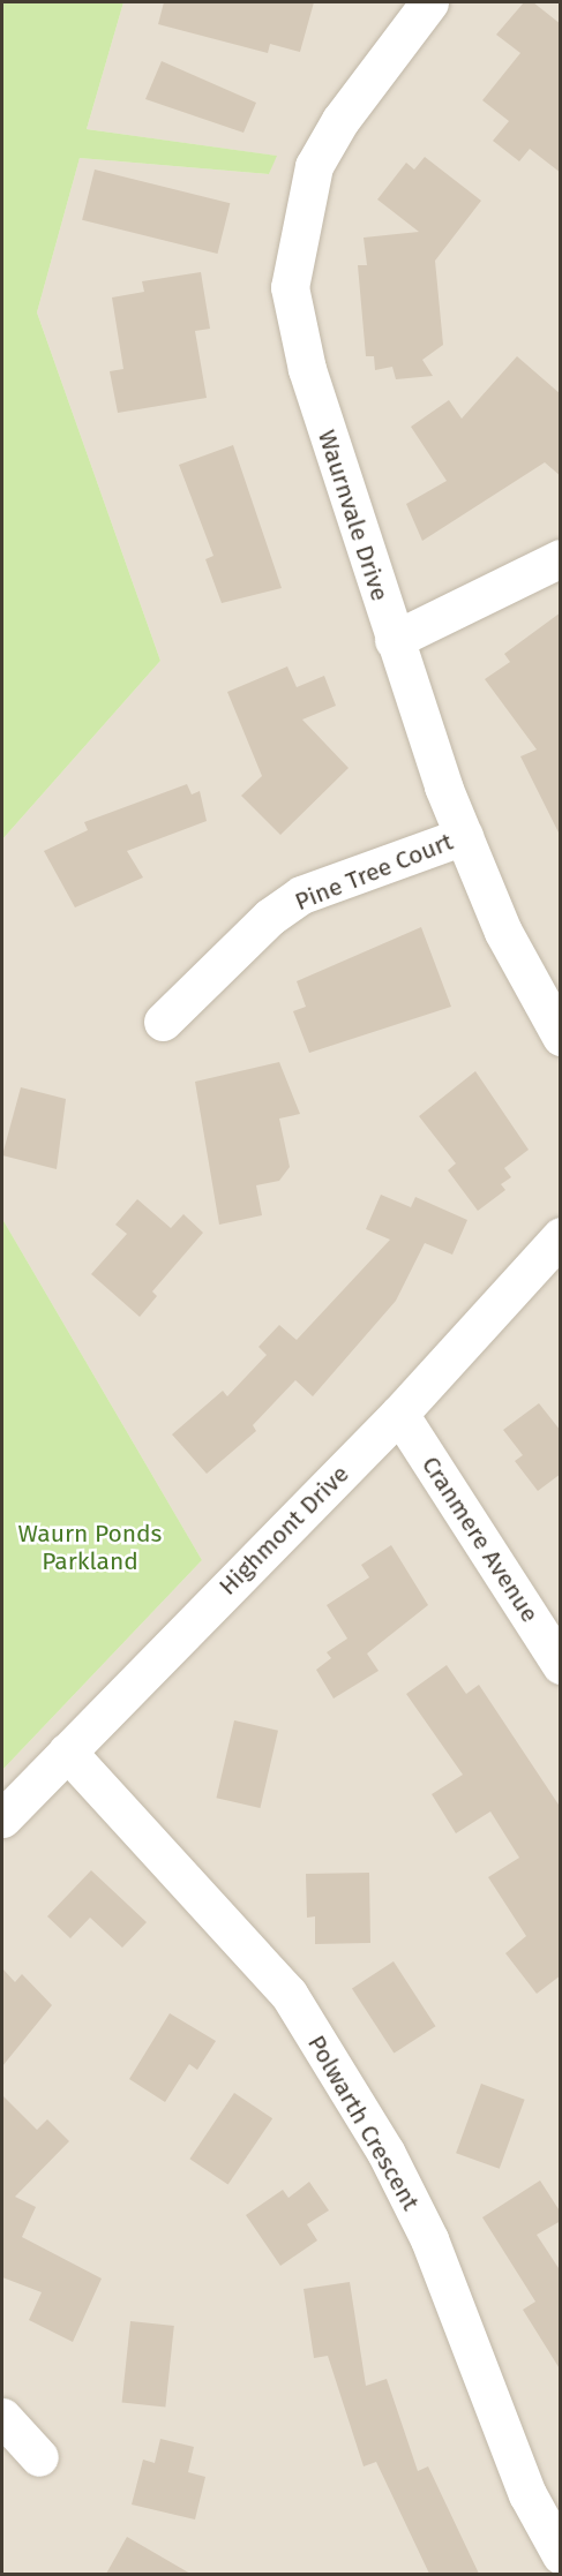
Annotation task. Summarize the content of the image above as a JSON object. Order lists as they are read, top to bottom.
{
  "streets": {
    "street": [
      "Waurnvale Drive",
      "Pine Tree Court",
      "Highmont Drive",
      "Cranmere Avenue",
      "Polwarth Crescent"
    ]
  },
  "crossings": [
    ["Waurnvale Drive", "Pine Tree Court"],
    ["Highmont Drive", "Cranmere Avenue"],
    ["Highmont Drive", "Polwarth Crescent"]
  ],
  "parks": ["Waurn Ponds Parkland"]
}
